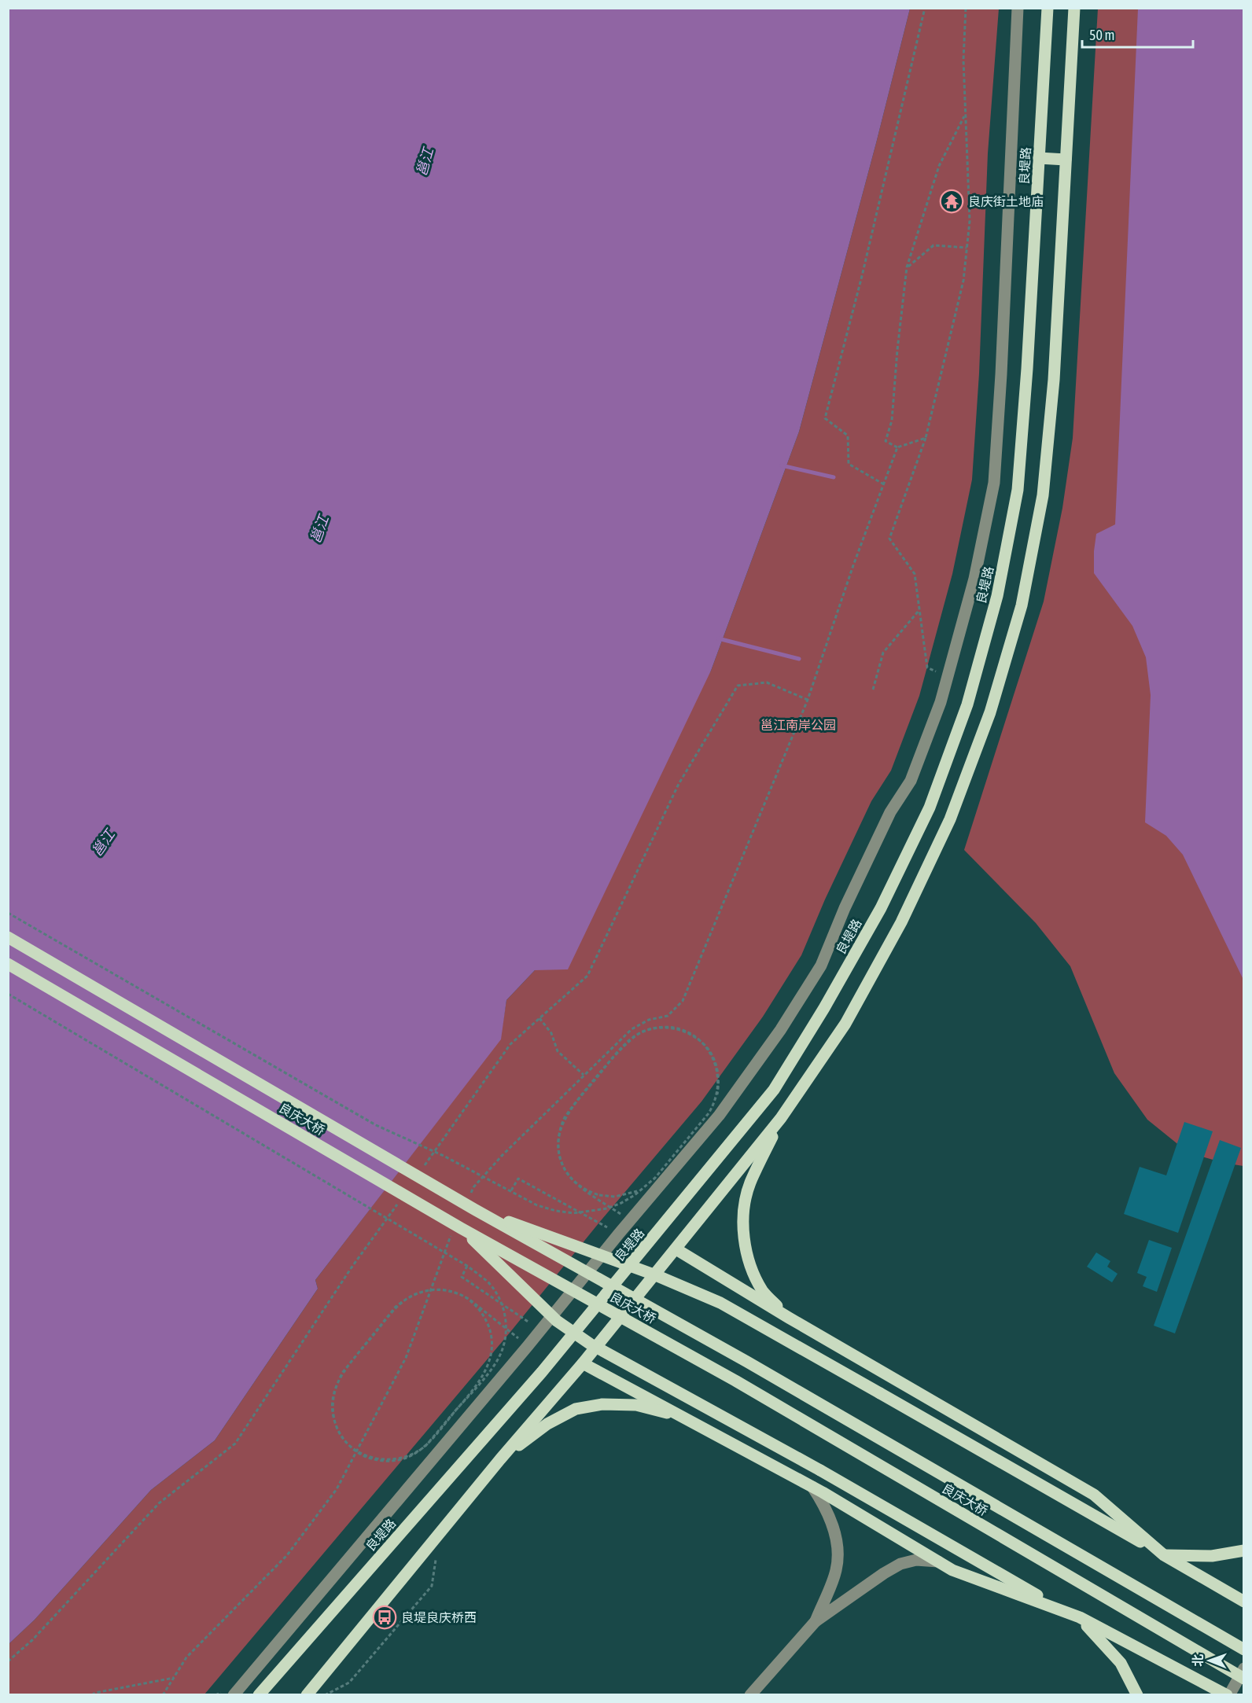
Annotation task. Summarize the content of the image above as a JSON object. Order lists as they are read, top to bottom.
{
  "streets": {
    "main road": ["良堤路", "良庆大桥"]
  },
  "water": ["邕江"],
  "parks": ["邕江南岸公园"],
  "places": {
    "temple": ["良庆街土地庙"],
    "bus stop": ["良堤良庆桥西"]
  },
  "scale_bar": "50 m",
  "north": "left"
}
